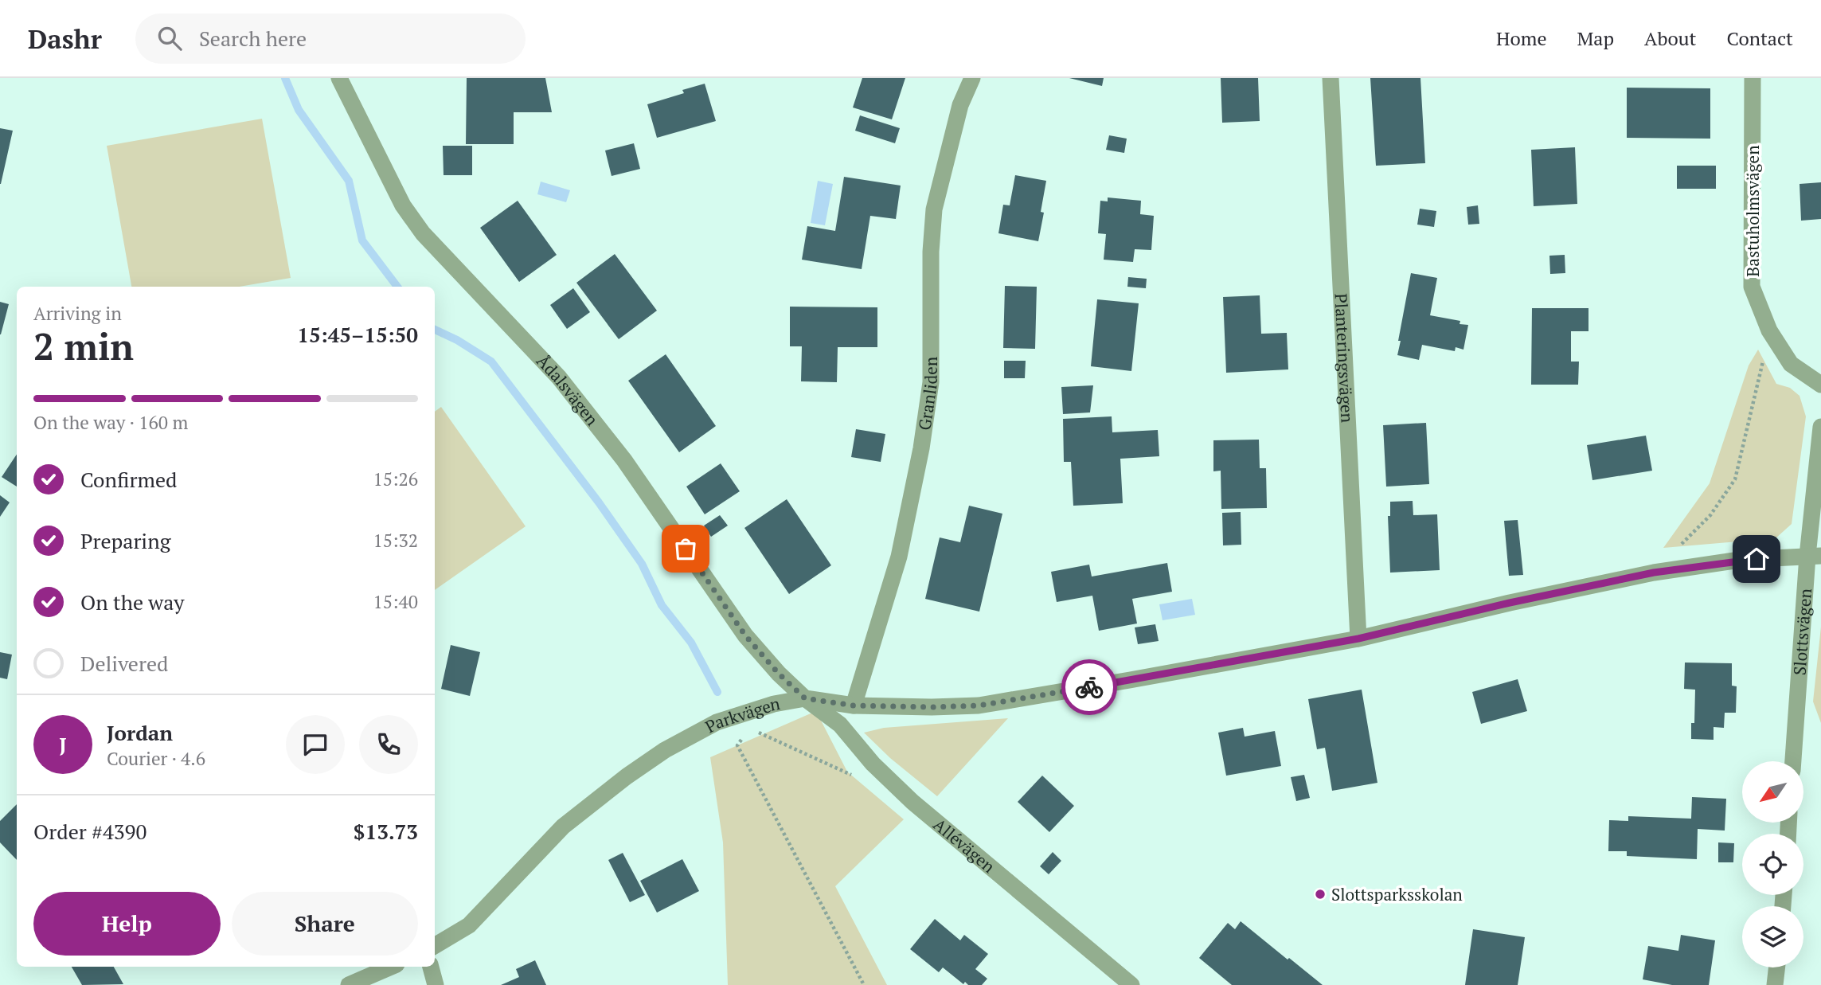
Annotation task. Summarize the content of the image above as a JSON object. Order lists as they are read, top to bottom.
{
  "streets": {
    "street": [
      "Bastuholmsvägen",
      "Planteringsvägen",
      "Ådalsvägen",
      "Granliden",
      "Slottsvägen",
      "Parkvägen",
      "Allévägen"
    ]
  },
  "crossings": [
    ["Planteringsvägen", "Parkvägen"],
    ["Ådalsvägen", "Parkvägen"],
    ["Ådalsvägen", "Allévägen"],
    ["Granliden", "Parkvägen"],
    ["Slottsvägen", "Parkvägen"],
    ["Parkvägen", "Allévägen"]
  ],
  "places": ["Slottsparksskolan"],
  "north": "bottom left",
  "page": {
    "header": "Dashr",
    "search": "Search here",
    "nav": [
      "Home",
      "Map",
      "About",
      "Contact"
    ],
    "heading": ["2 min", "Arriving in", "15:45–15:50"],
    "panel": [
      "Jordan",
      "Courier · 4.6",
      "Order #4390",
      "$13.73"
    ],
    "bar": "On the way · 160 m",
    "list": [
      ["Confirmed", "15:26"],
      ["Preparing", "15:32"],
      ["On the way", "15:40"],
      "Delivered"
    ],
    "round": "J",
    "buttons": ["Help", "Share"]
  }
}
